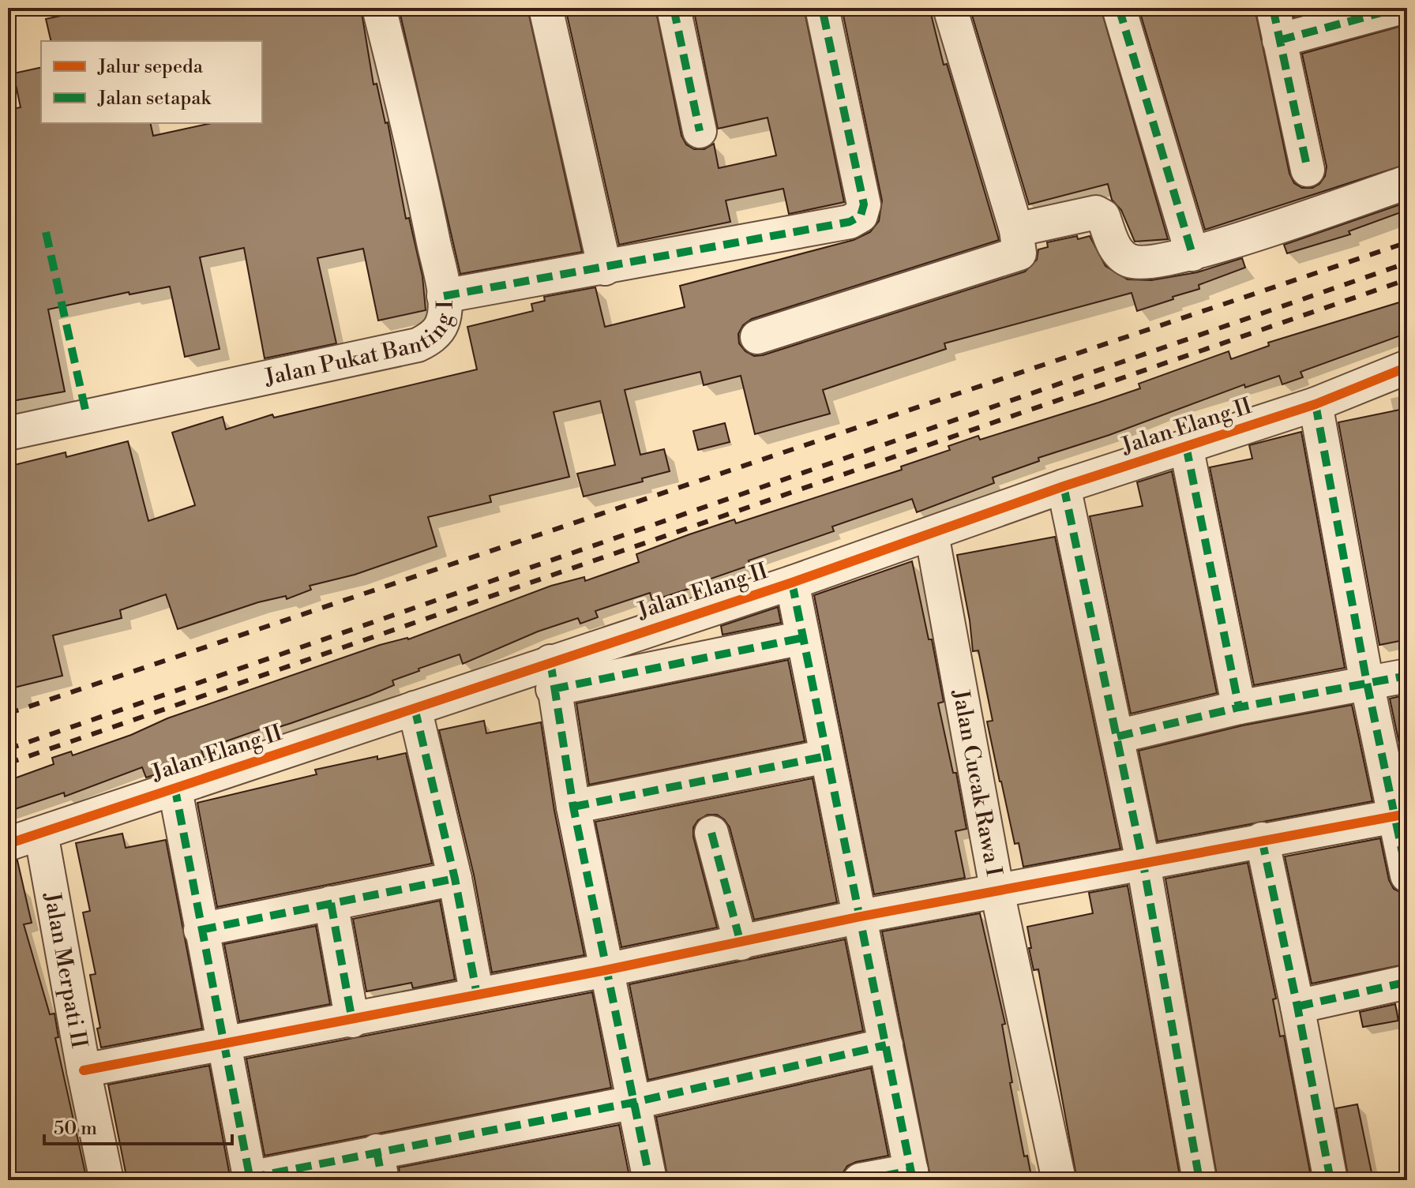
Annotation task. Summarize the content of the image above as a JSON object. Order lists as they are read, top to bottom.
{
  "streets": {
    "street": [
      "Jalan Pukat Banting I",
      "Jalan Elang II",
      "Jalan Cucak Rawa I",
      "Jalan Merpati II"
    ]
  },
  "crossings": [
    ["Jalan Elang II", "Jalan Cucak Rawa I"],
    ["Jalan Elang II", "Jalan Merpati II"]
  ],
  "legend": ["Jalur sepeda", "Jalan setapak"],
  "scale_bar": "50 m"
}
